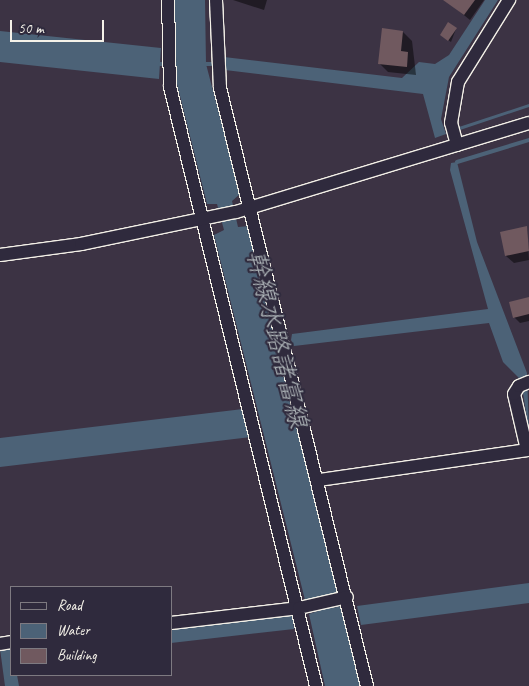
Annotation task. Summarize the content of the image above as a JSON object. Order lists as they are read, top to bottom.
{
  "water": ["幹線水路諸富線"],
  "legend": ["Road", "Water", "Building"],
  "scale_bar": "50 m"
}
